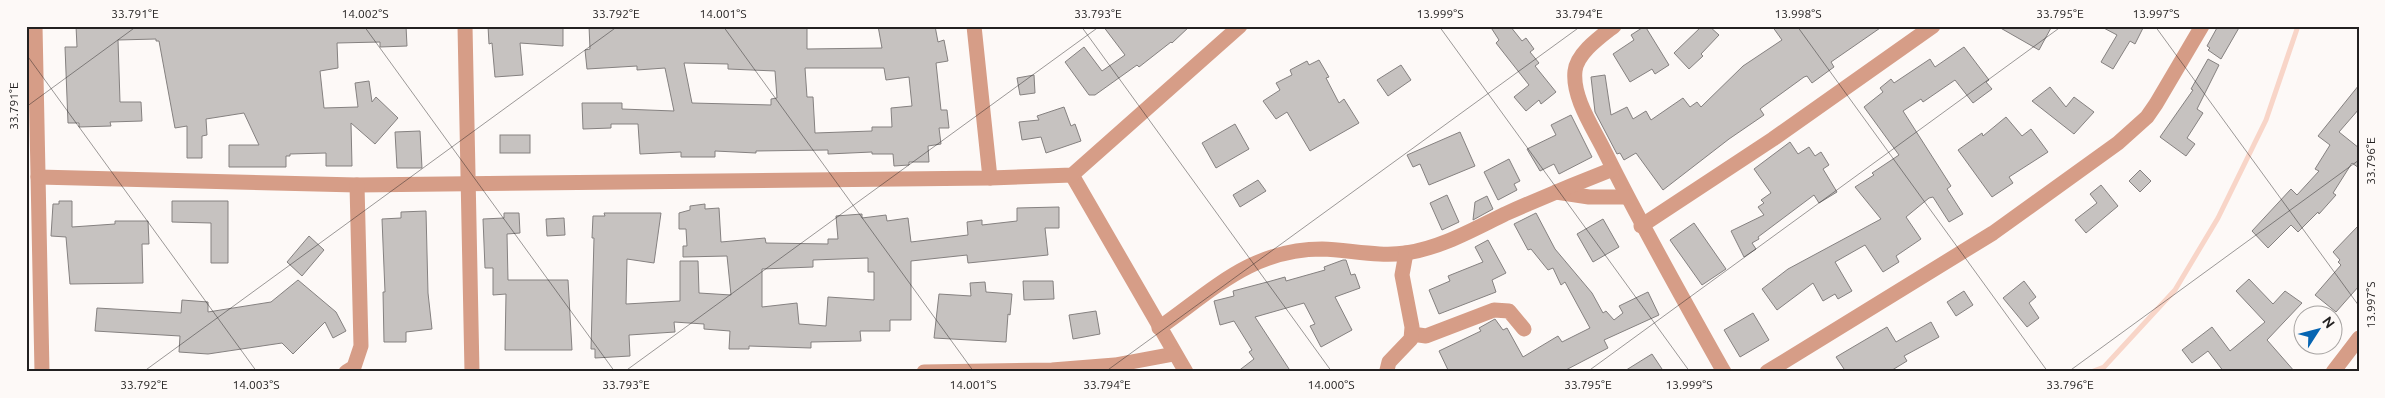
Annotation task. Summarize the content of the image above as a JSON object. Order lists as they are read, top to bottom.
{
  "north": "top right",
  "coordinates": [
    "33.791°E",
    "14.002°S",
    "33.792°E",
    "14.001°S",
    "33.793°E",
    "13.999°S",
    "33.794°E",
    "13.998°S",
    "33.795°E",
    "13.997°S",
    "33.796°E",
    "14.003°S",
    "14.000°S"
  ]
}
